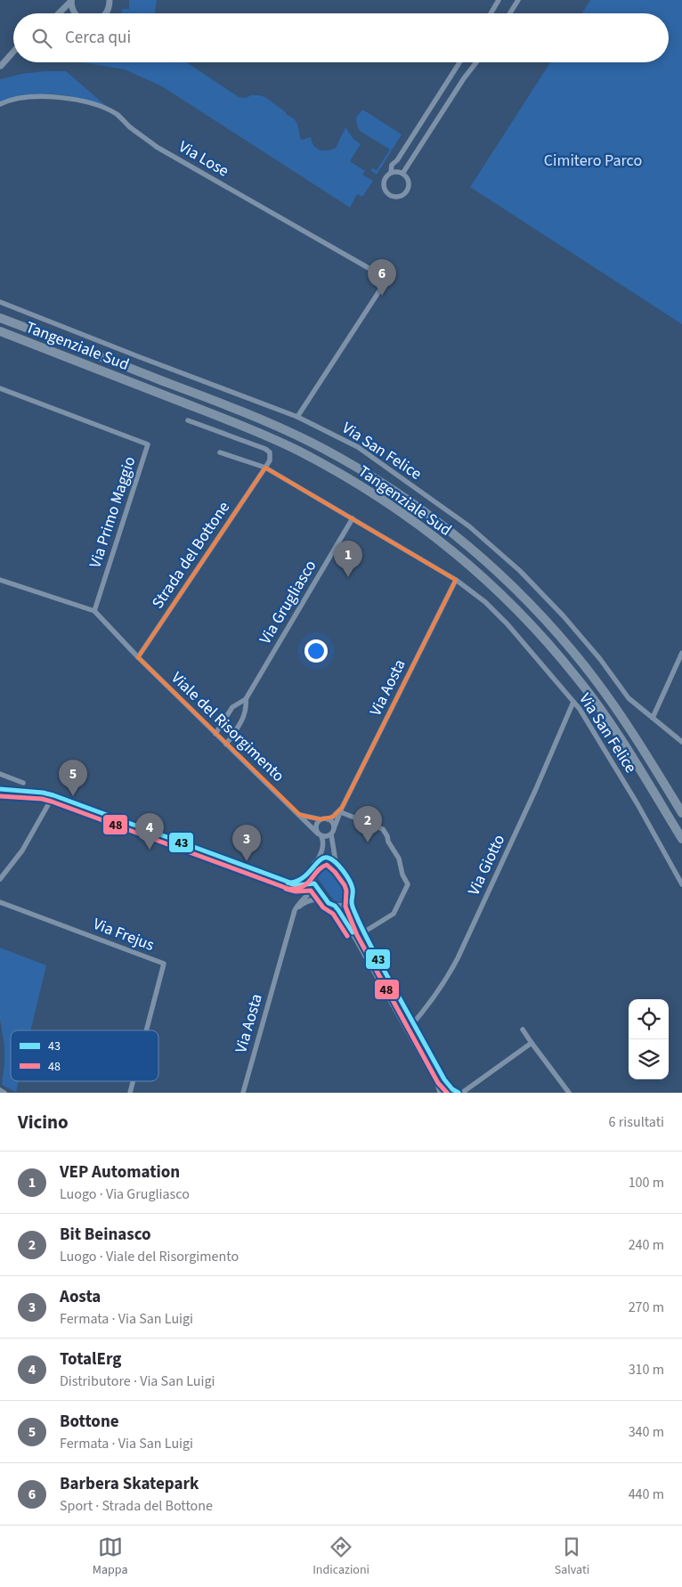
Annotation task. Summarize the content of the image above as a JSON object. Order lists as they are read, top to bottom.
{
  "streets": {
    "highway": ["Tangenziale Sud"],
    "street": [
      "Via Lose",
      "Via San Felice",
      "Via Primo Maggio",
      "Strada del Bottone",
      "Via Grugliasco",
      "Via Aosta",
      "Viale del Risorgimento",
      "Via Giotto",
      "Via Frejus"
    ]
  },
  "crossings": [
    ["Via Lose", "Via San Felice"],
    ["Via San Felice", "Strada del Bottone"],
    ["Via San Felice", "Via Grugliasco"],
    ["Via San Felice", "Via Aosta"],
    ["Via San Felice", "Via Giotto"],
    ["Strada del Bottone", "Viale del Risorgimento"],
    ["Via Grugliasco", "Viale del Risorgimento"],
    ["Via Aosta", "Viale del Risorgimento"]
  ],
  "parks": ["Cimitero Parco"],
  "lines": ["transit line 43", "transit line 48"],
  "legend": ["43", "48"],
  "page": {
    "search": "Cerca qui",
    "pins": [
      "6",
      "1",
      "5",
      "2",
      "4",
      "3"
    ],
    "heading": ["Vicino", "6 risultati"],
    "list": [
      {
        "mark": "1",
        "name": "VEP Automation",
        "note": "Luogo · Via Grugliasco",
        "value": "100 m"
      },
      {
        "mark": "2",
        "name": "Bit Beinasco",
        "note": "Luogo · Viale del Risorgimento",
        "value": "240 m"
      },
      {
        "mark": "3",
        "name": "Aosta",
        "note": "Fermata · Via San Luigi",
        "value": "270 m"
      },
      {
        "mark": "4",
        "name": "TotalErg",
        "note": "Distributore · Via San Luigi",
        "value": "310 m"
      },
      {
        "mark": "5",
        "name": "Bottone",
        "note": "Fermata · Via San Luigi",
        "value": "340 m"
      },
      {
        "mark": "6",
        "name": "Barbera Skatepark",
        "note": "Sport · Strada del Bottone",
        "value": "440 m"
      }
    ],
    "nav": ["Mappa", "Indicazioni", "Salvati"]
  }
}
